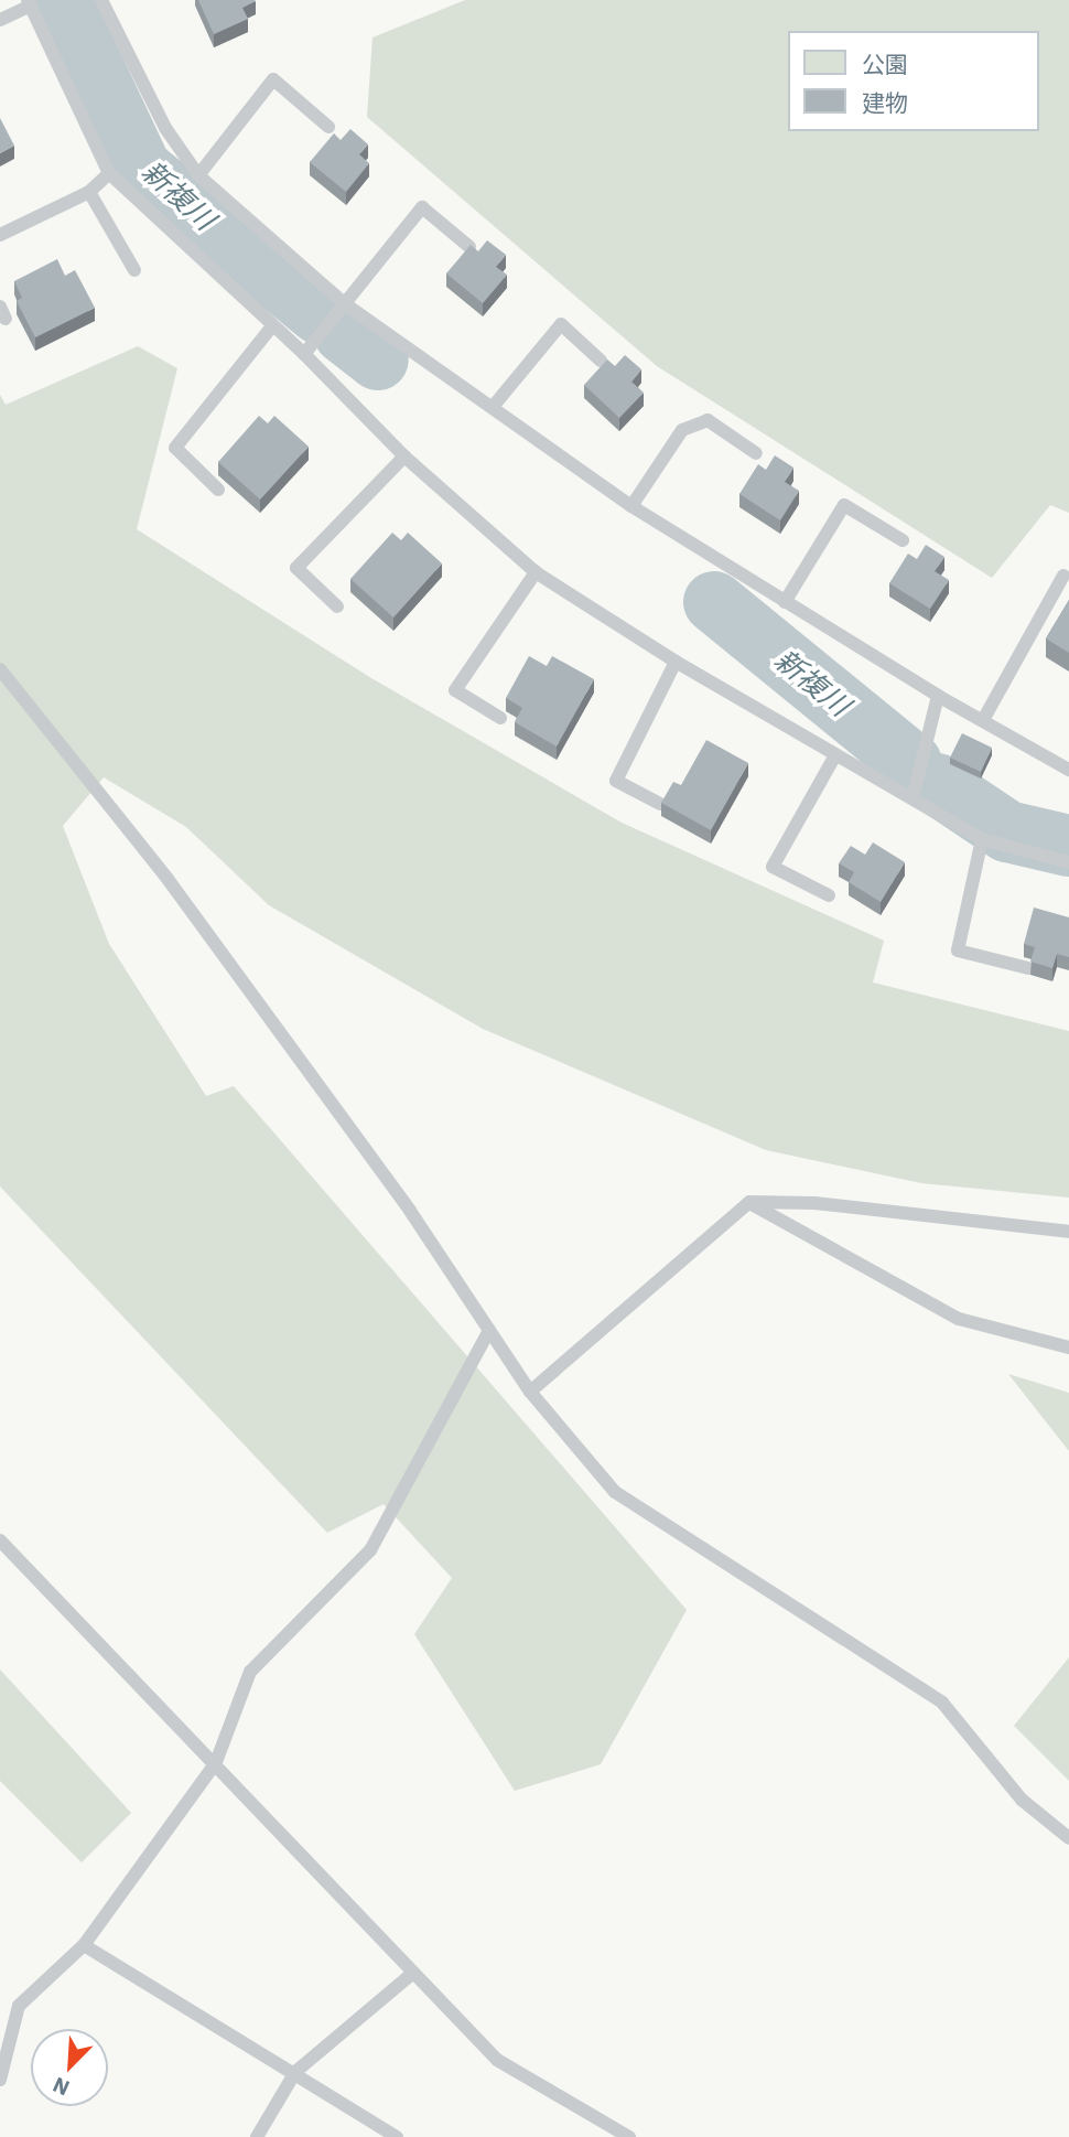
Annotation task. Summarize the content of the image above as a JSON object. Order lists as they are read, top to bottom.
{
  "water": ["新複川"],
  "legend": ["公園", "建物"],
  "north": "bottom left"
}
